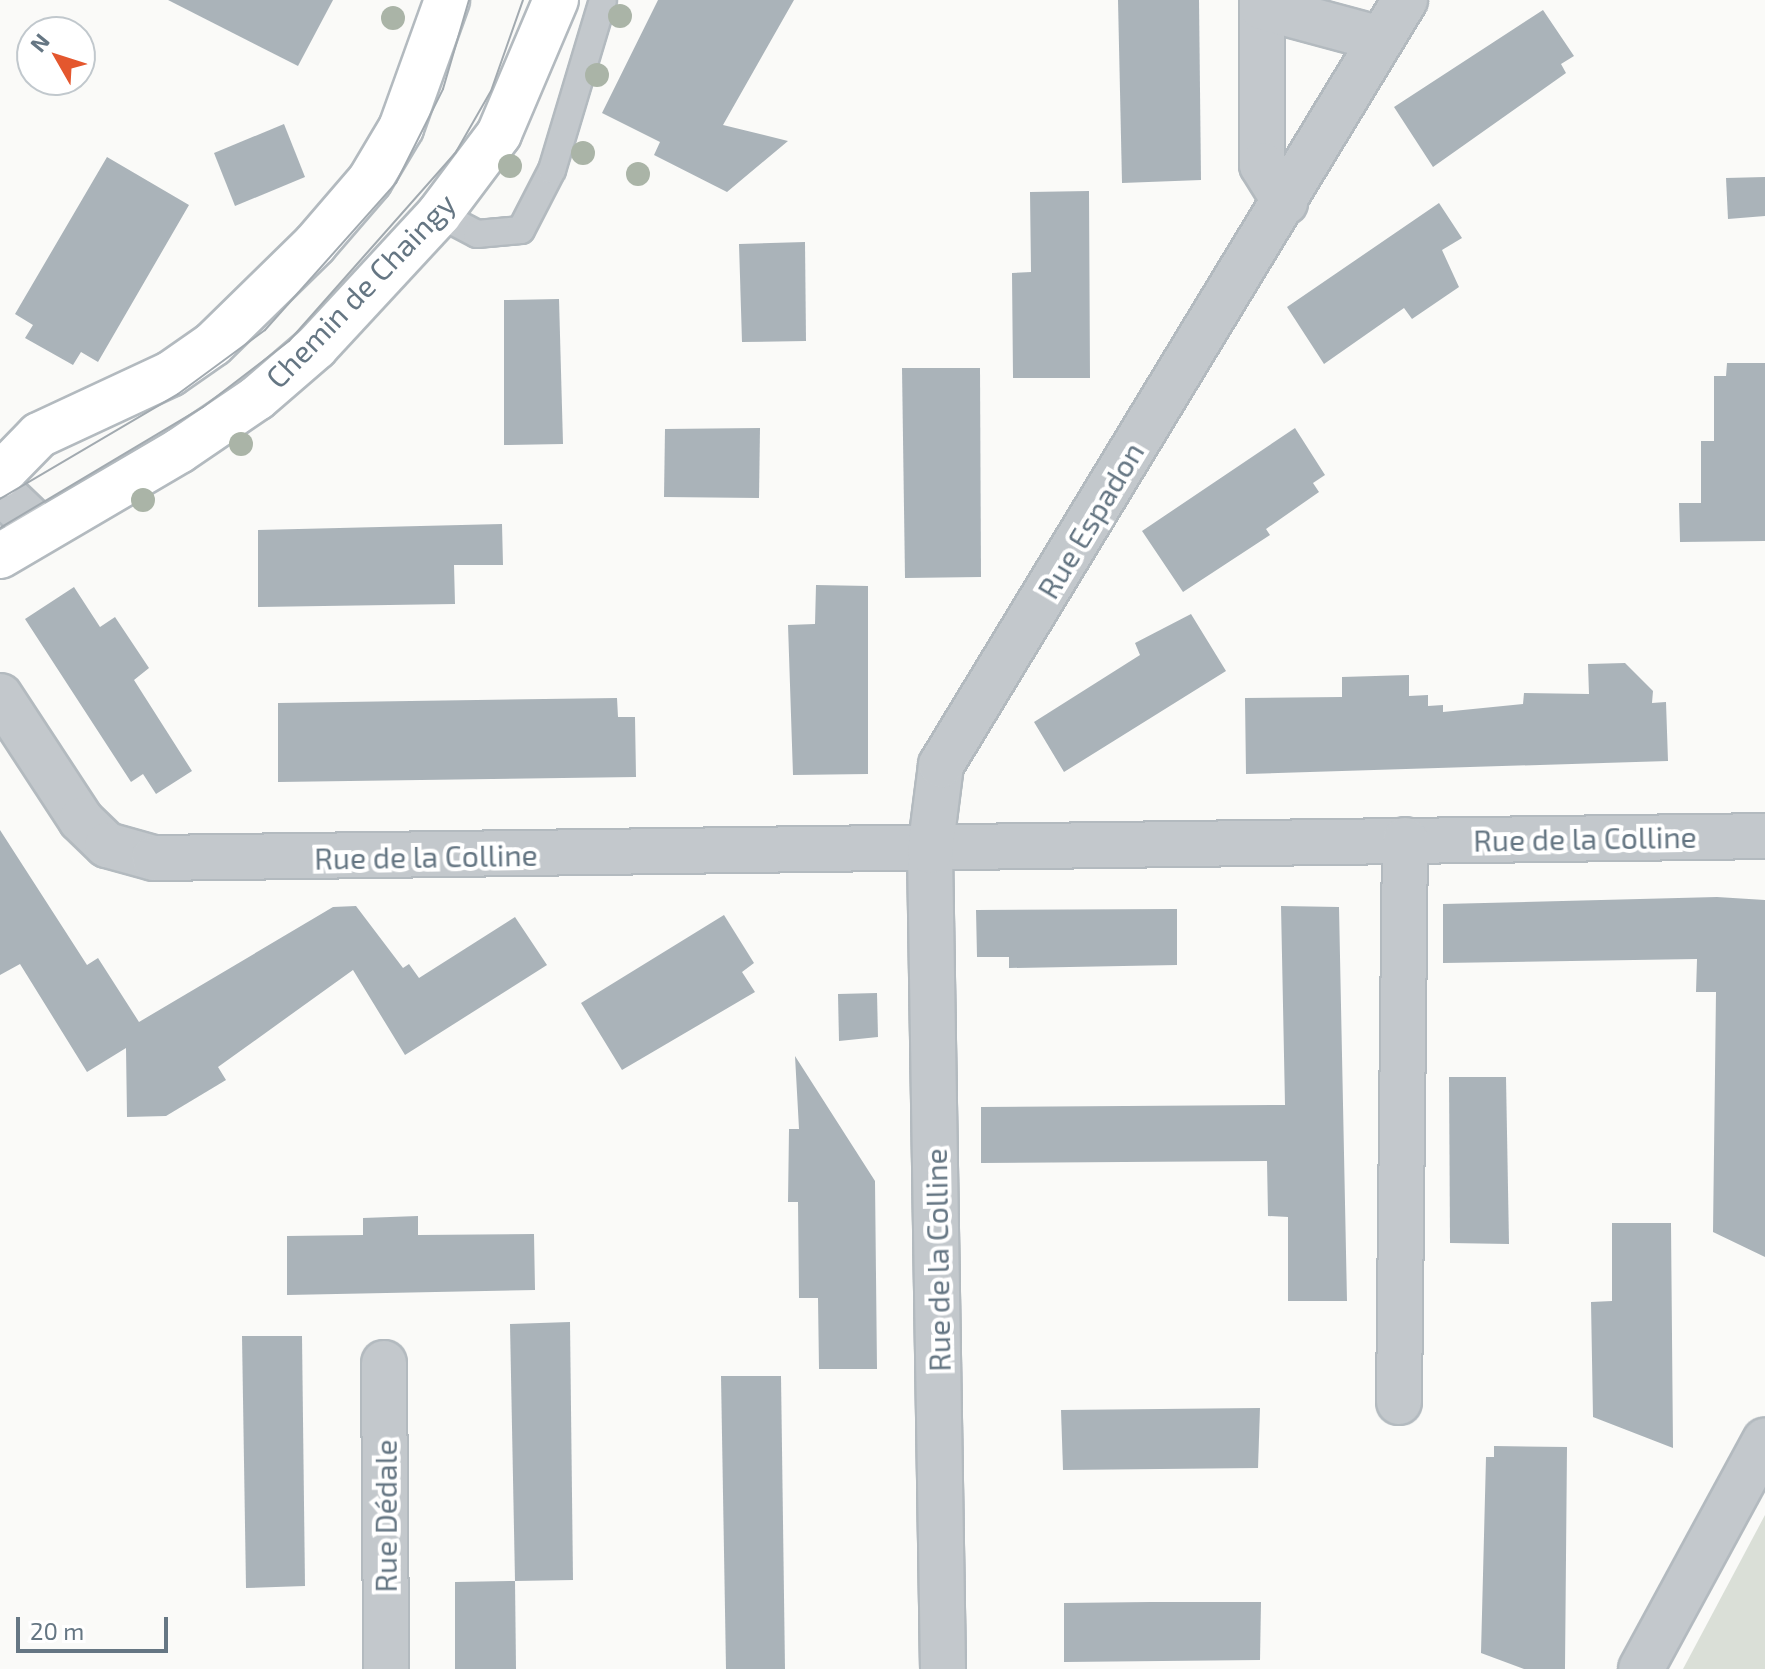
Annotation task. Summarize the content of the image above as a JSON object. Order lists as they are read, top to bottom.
{
  "streets": {
    "street": [
      "Chemin de Chaingy",
      "Rue Espadon",
      "Rue de la Colline",
      "Rue Dédale"
    ]
  },
  "crossings": [
    ["Rue Espadon", "Rue de la Colline"]
  ],
  "scale_bar": "20 m",
  "north": "top left"
}
